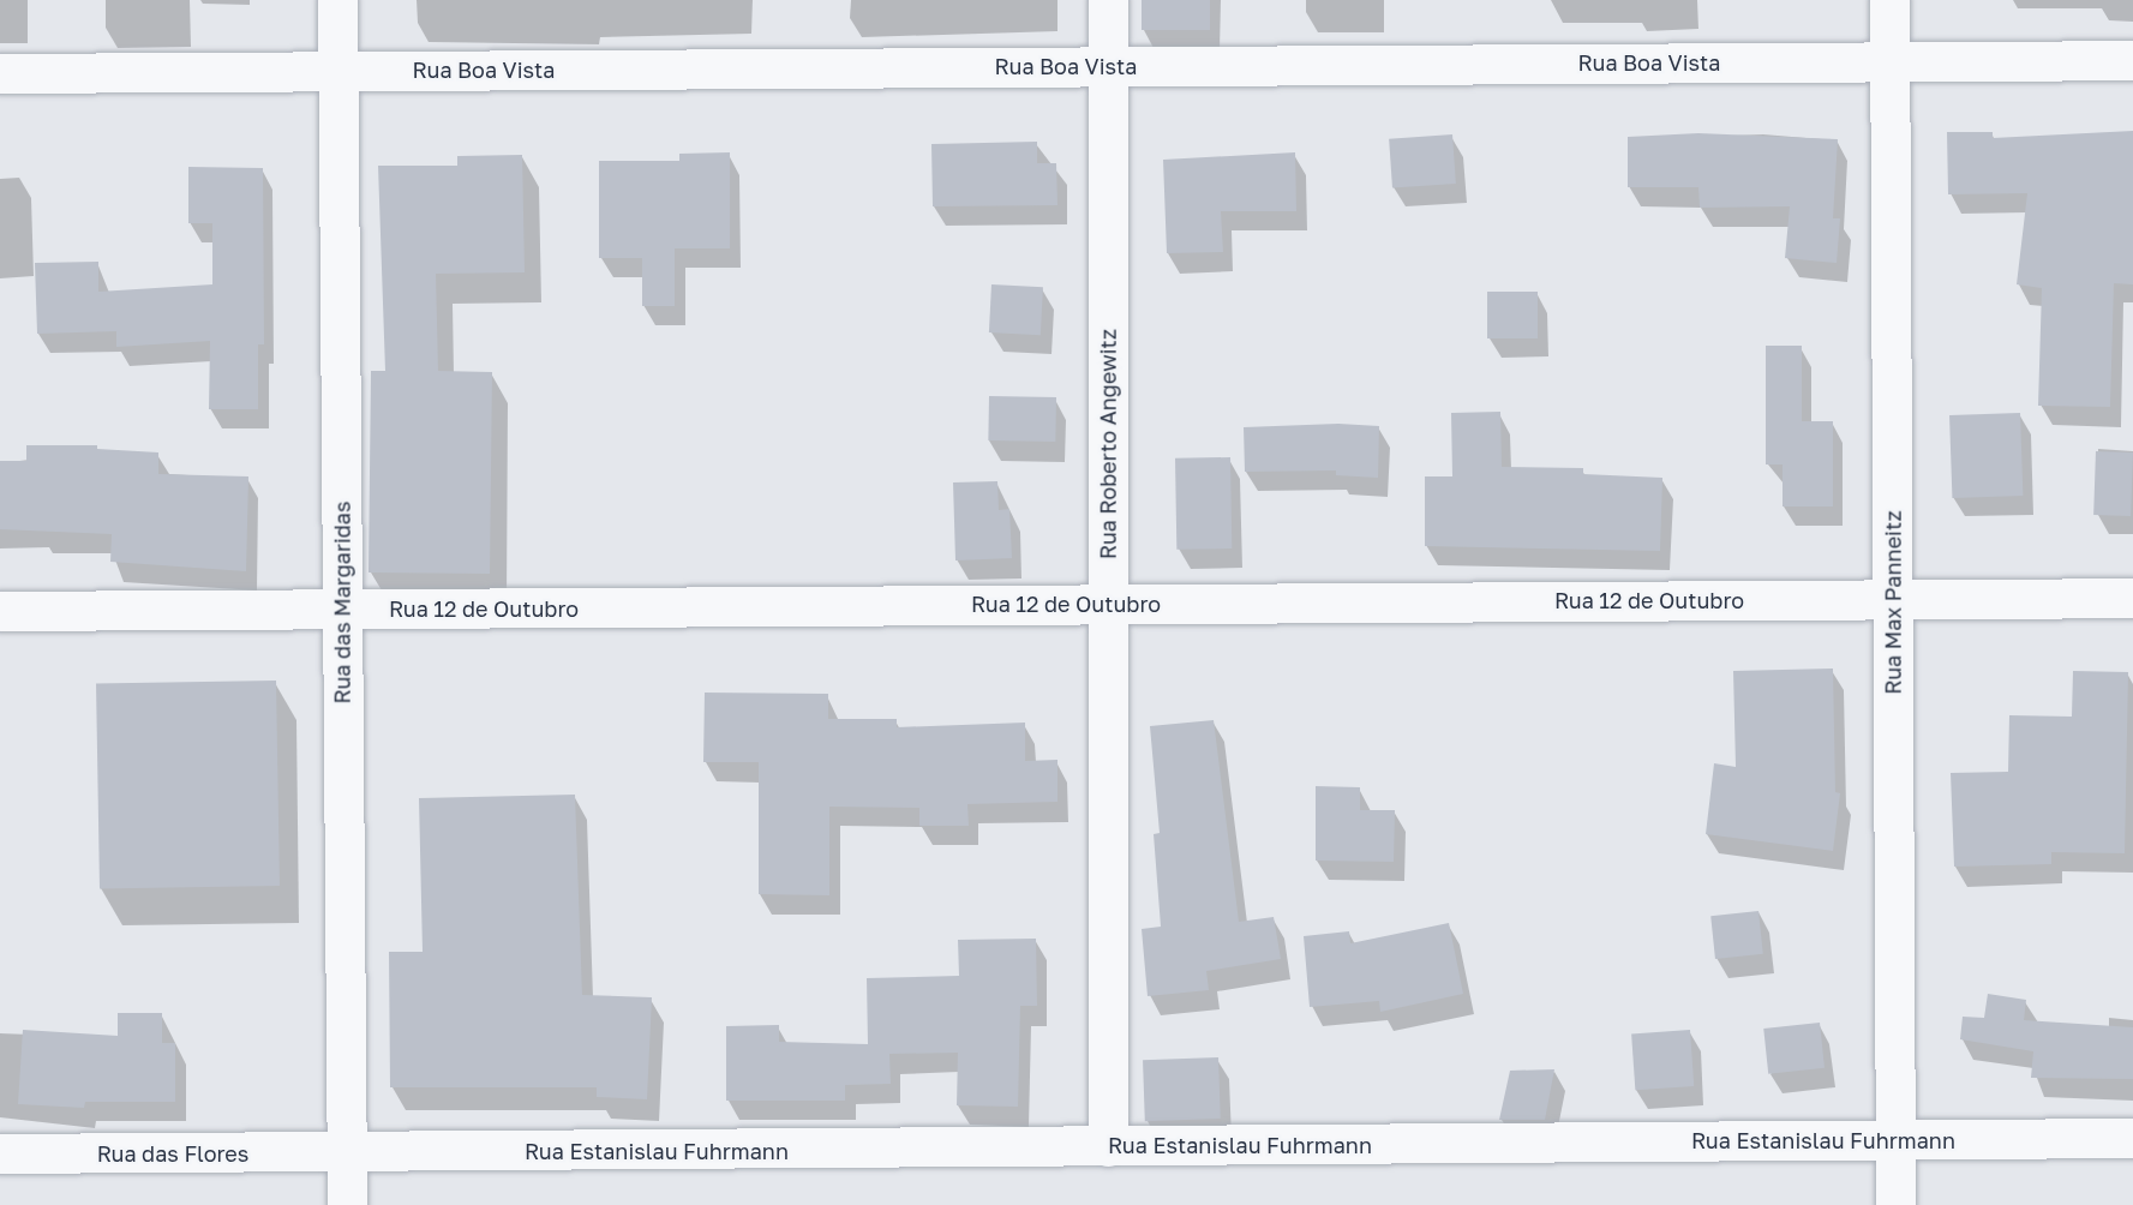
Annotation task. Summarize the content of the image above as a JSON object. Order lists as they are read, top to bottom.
{
  "streets": {
    "street": [
      "Rua Boa Vista",
      "Rua Roberto Angewitz",
      "Rua 12 de Outubro",
      "Rua das Margaridas",
      "Rua Max Panneitz",
      "Rua Estanislau Fuhrmann",
      "Rua das Flores"
    ]
  },
  "crossings": [
    ["Rua Boa Vista", "Rua Roberto Angewitz"],
    ["Rua Boa Vista", "Rua das Margaridas"],
    ["Rua Boa Vista", "Rua Max Panneitz"],
    ["Rua Roberto Angewitz", "Rua 12 de Outubro"],
    ["Rua Roberto Angewitz", "Rua Estanislau Fuhrmann"],
    ["Rua 12 de Outubro", "Rua das Margaridas"],
    ["Rua 12 de Outubro", "Rua Max Panneitz"],
    ["Rua das Margaridas", "Rua Estanislau Fuhrmann"],
    ["Rua das Margaridas", "Rua das Flores"],
    ["Rua Max Panneitz", "Rua Estanislau Fuhrmann"],
    ["Rua Estanislau Fuhrmann", "Rua das Flores"]
  ]
}
